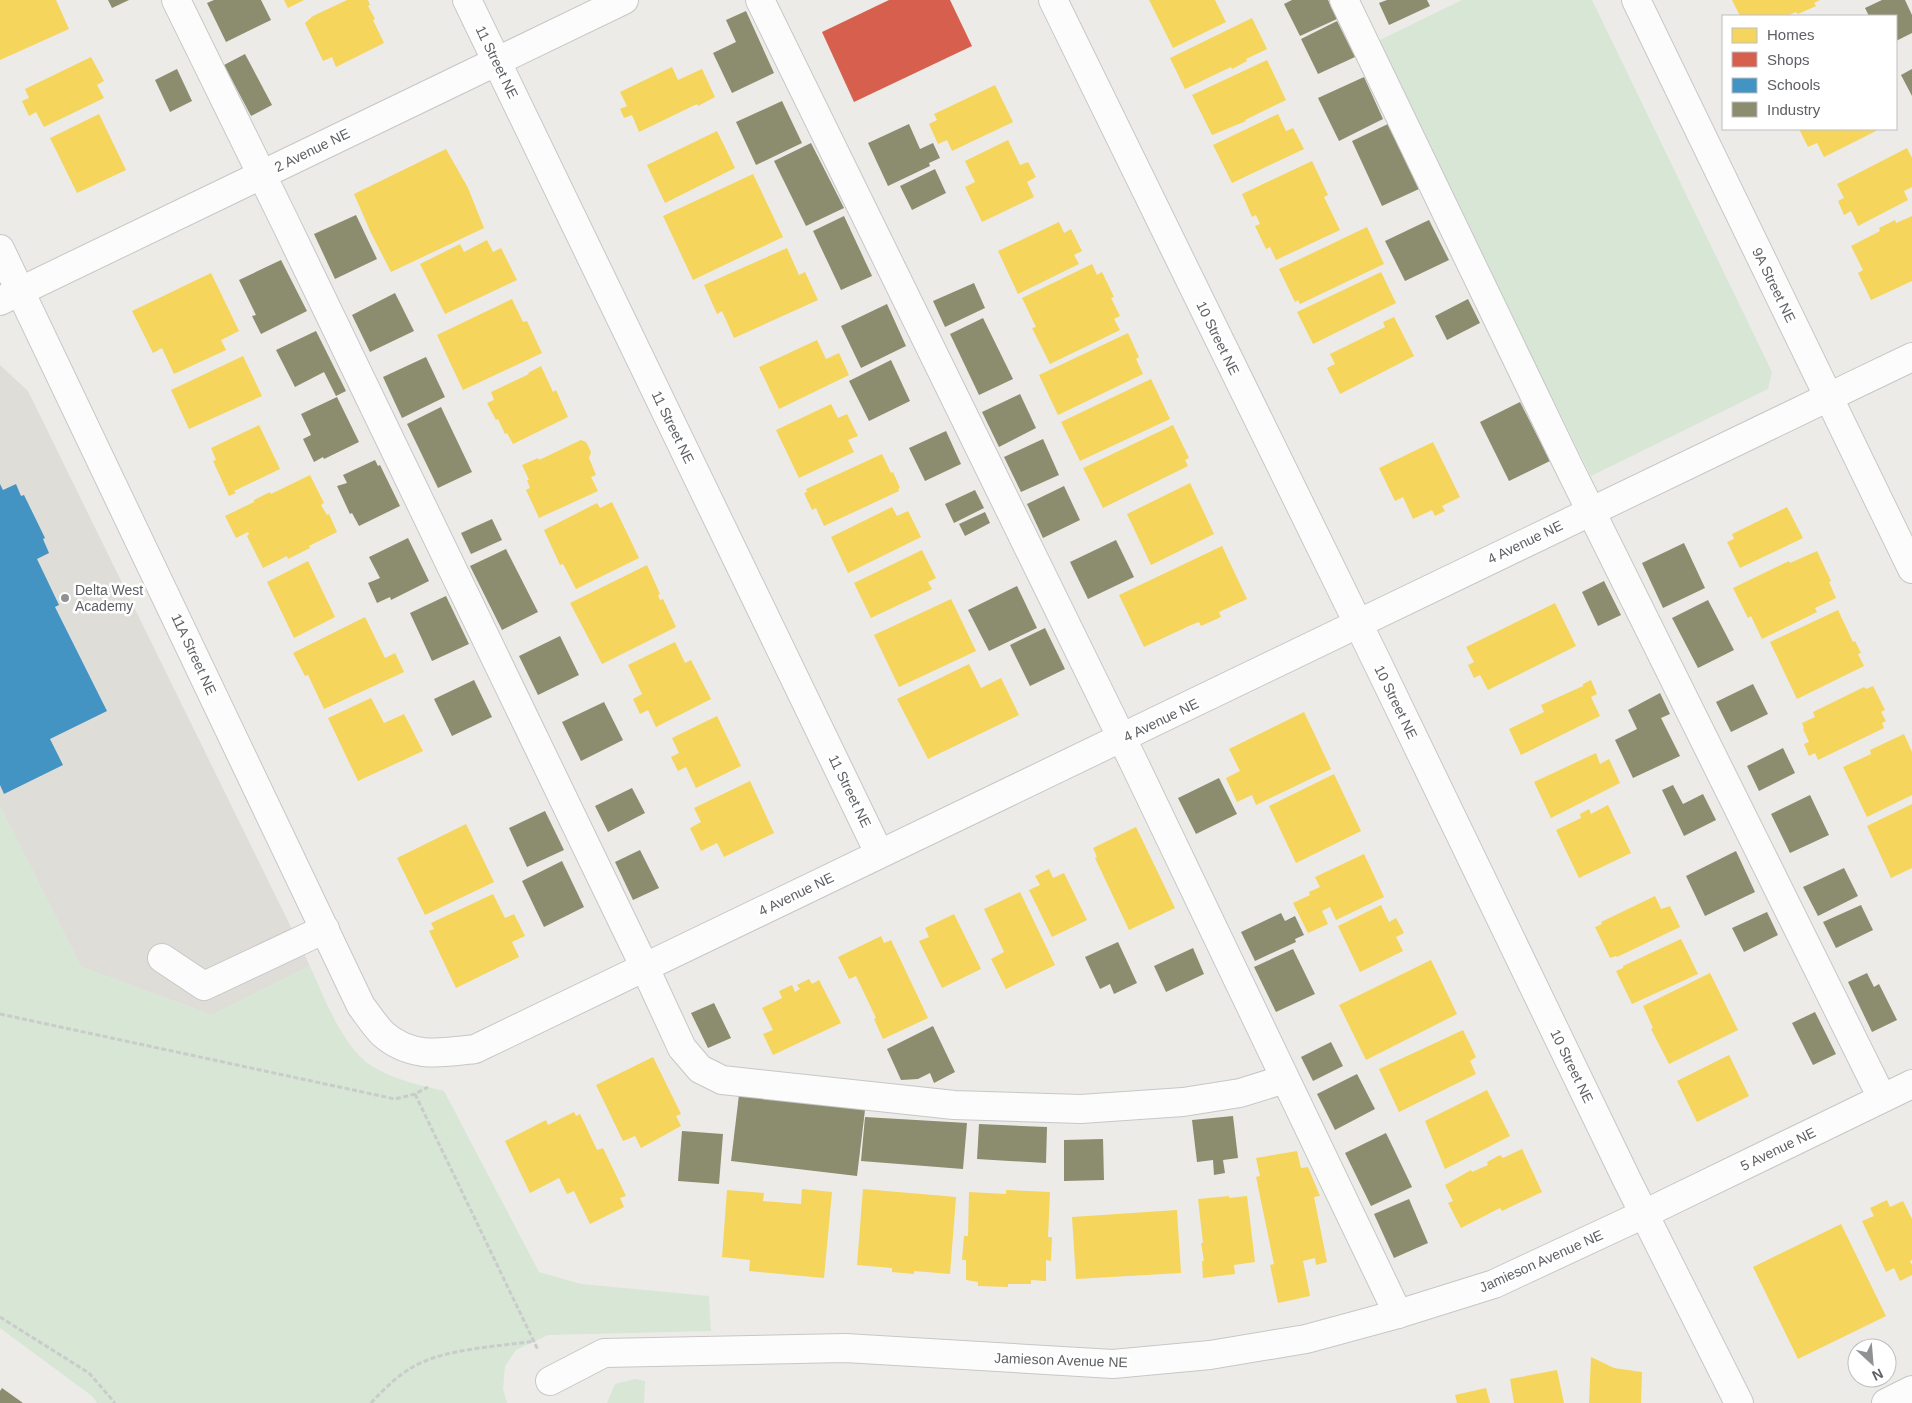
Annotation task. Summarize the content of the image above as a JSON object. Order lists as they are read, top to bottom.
{
  "streets": {
    "street": [
      "11 Street NE",
      "2 Avenue NE",
      "9A Street NE",
      "10 Street NE",
      "4 Avenue NE",
      "11A Street NE",
      "5 Avenue NE",
      "Jamieson Avenue NE"
    ]
  },
  "crossings": [
    ["11 Street NE", "2 Avenue NE"],
    ["11 Street NE", "4 Avenue NE"],
    ["2 Avenue NE", "11A Street NE"],
    ["9A Street NE", "4 Avenue NE"],
    ["10 Street NE", "4 Avenue NE"],
    ["10 Street NE", "5 Avenue NE"],
    ["10 Street NE", "Jamieson Avenue NE"],
    ["4 Avenue NE", "11A Street NE"],
    ["5 Avenue NE", "Jamieson Avenue NE"]
  ],
  "places": ["Delta West Academy"],
  "legend": [
    "Homes",
    "Shops",
    "Schools",
    "Industry"
  ],
  "north": "bottom right"
}
